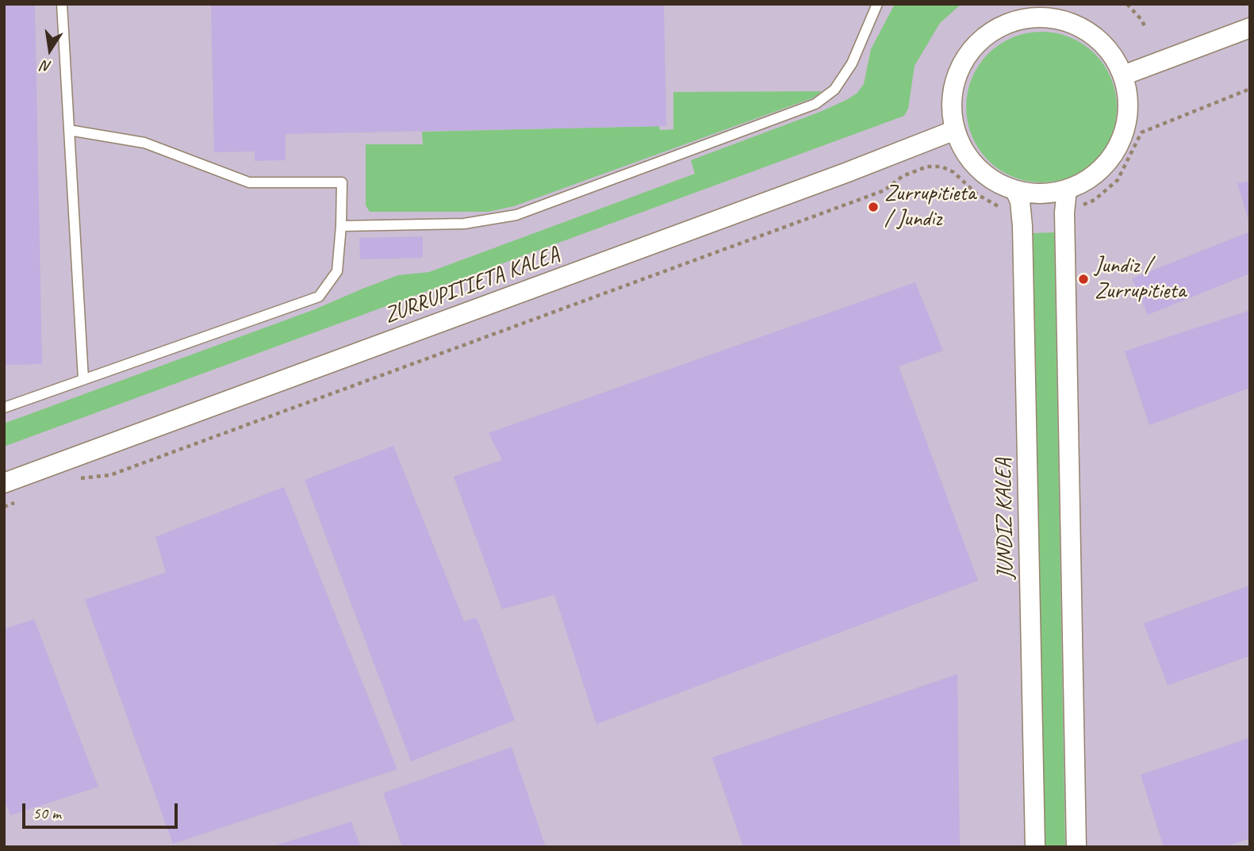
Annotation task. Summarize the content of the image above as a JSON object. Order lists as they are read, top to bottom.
{
  "streets": {
    "street": ["ZURRUPITIETA KALEA", "JUNDIZ KALEA"]
  },
  "crossings": [
    ["ZURRUPITIETA KALEA", "JUNDIZ KALEA"]
  ],
  "places": ["Zurrupitieta / Jundiz", "Jundiz / Zurrupitieta"],
  "scale_bar": "50 m",
  "north": "bottom"
}
